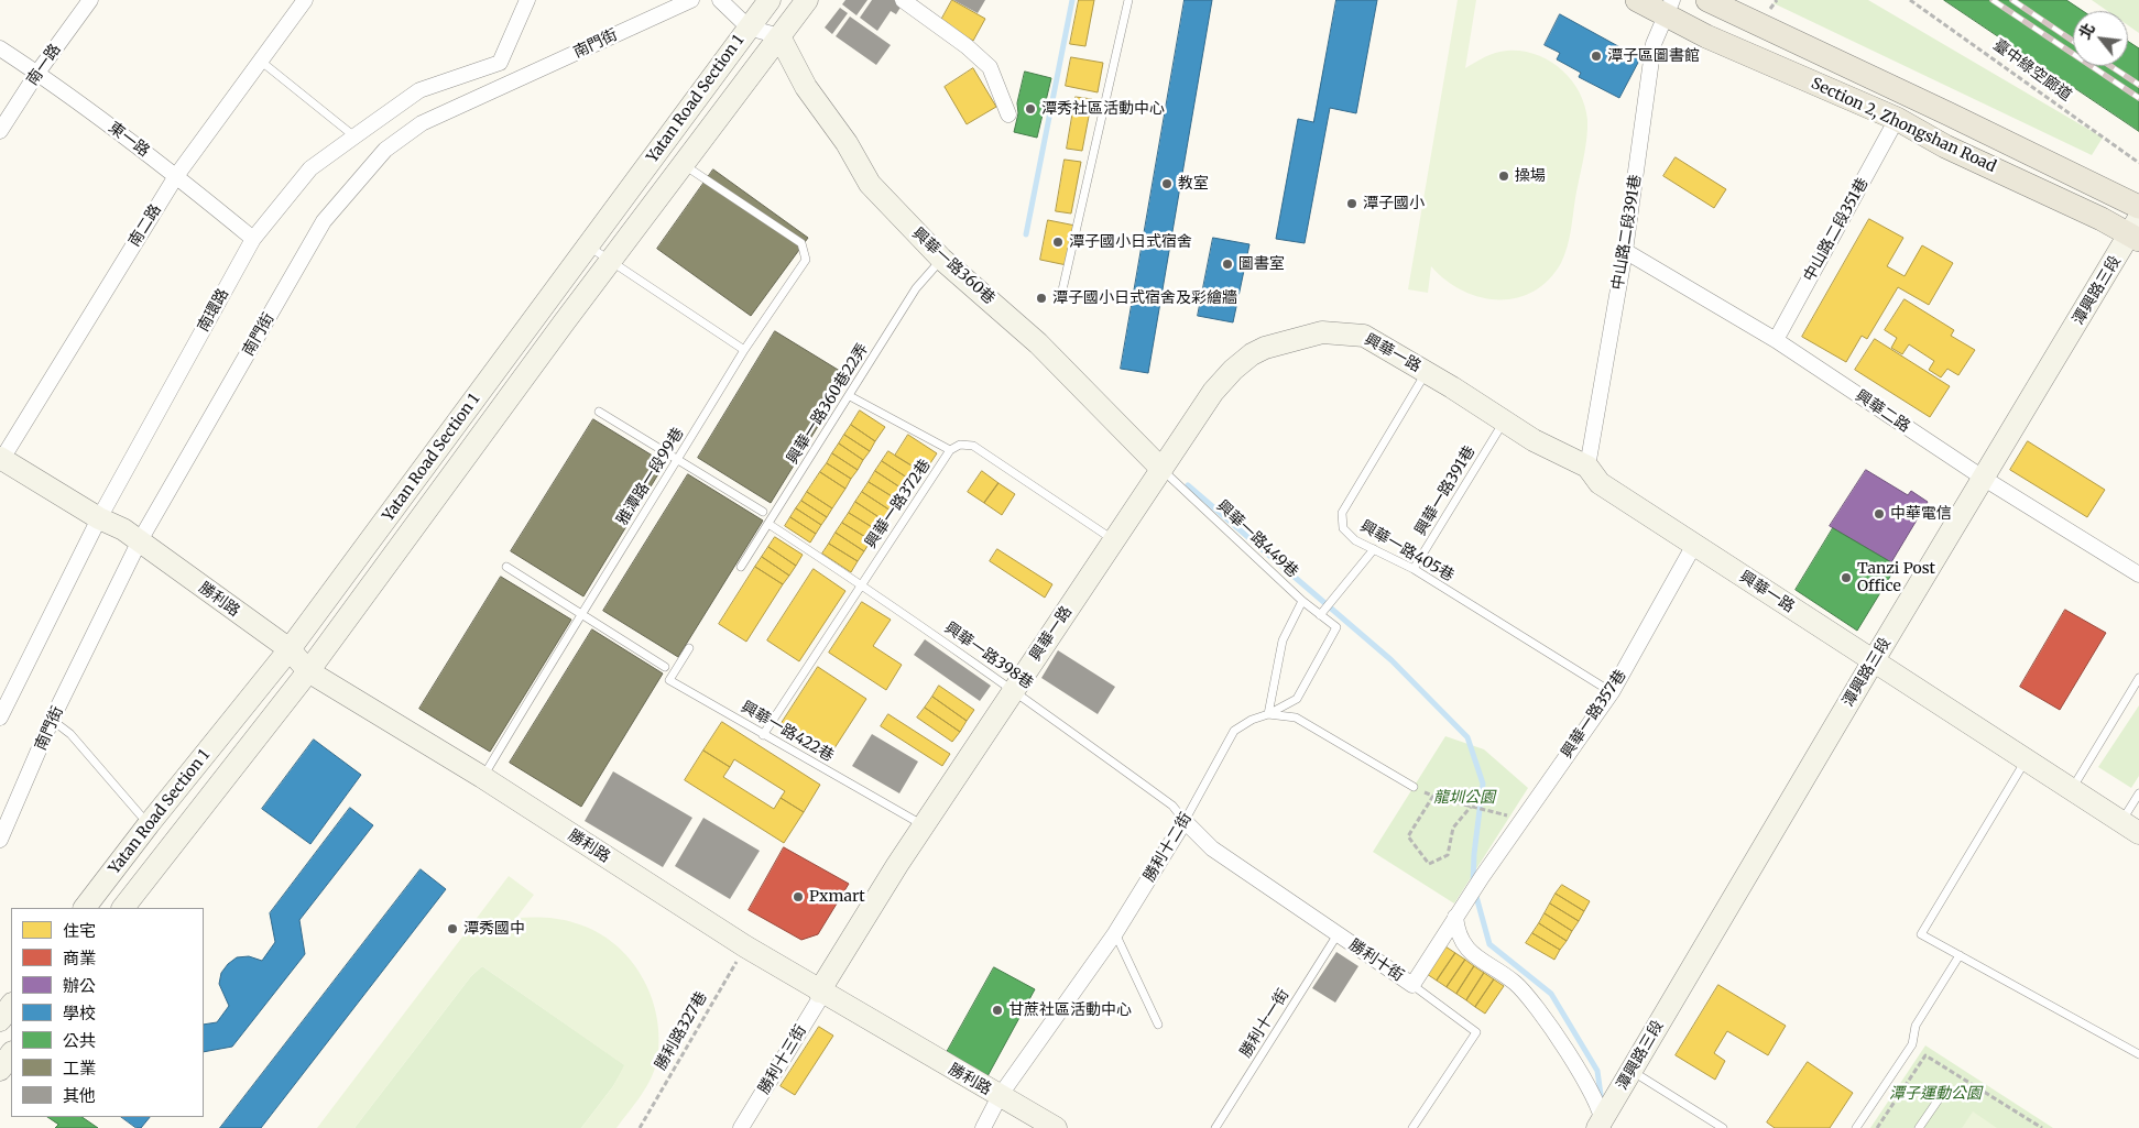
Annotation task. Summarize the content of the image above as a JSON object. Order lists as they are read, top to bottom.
{
  "streets": {
    "main road": ["Section 2, Zhongshan Road"],
    "street": [
      "南門街",
      "南一路",
      "Yatan Road Section 1",
      "東一路",
      "南二路",
      "中山路二段351巷",
      "中山路二段391巷",
      "興華一路360巷",
      "潭興路三段",
      "南環路",
      "興華一路",
      "興華二路",
      "勝利路",
      "興華一路357巷",
      "勝利十二街",
      "勝利十街",
      "勝利十三街"
    ],
    "lane": [
      "興華一路360巷22弄",
      "雅潭路一段99巷",
      "興華一路391巷",
      "興華一路372巷",
      "興華一路449巷",
      "興華一路405巷",
      "興華一路398巷",
      "興華一路422巷",
      "勝利十一街"
    ],
    "path": ["臺中綠空廊道", "勝利路327巷"]
  },
  "crossings": [
    ["南門街", "勝利路"],
    ["南一路", "東一路"],
    ["Yatan Road Section 1", "興華一路360巷"],
    ["Yatan Road Section 1", "雅潭路一段99巷"],
    ["Yatan Road Section 1", "勝利路"],
    ["Section 2, Zhongshan Road", "中山路二段351巷"],
    ["Section 2, Zhongshan Road", "中山路二段391巷"],
    ["Section 2, Zhongshan Road", "潭興路三段"],
    ["東一路", "南二路"],
    ["東一路", "南環路"],
    ["南二路", "勝利路"],
    ["中山路二段351巷", "興華二路"],
    ["中山路二段391巷", "興華一路"],
    ["中山路二段391巷", "興華二路"],
    ["興華一路360巷", "興華一路"],
    ["興華一路360巷", "興華一路360巷22弄"],
    ["興華一路360巷", "興華一路449巷"],
    ["潭興路三段", "興華一路"],
    ["潭興路三段", "興華二路"],
    ["南環路", "勝利路"],
    ["興華一路", "興華一路372巷"],
    ["興華一路", "興華一路449巷"],
    ["興華一路", "興華一路405巷"],
    ["興華一路", "勝利路"],
    ["興華一路", "興華一路398巷"],
    ["興華一路", "興華一路357巷"],
    ["興華一路", "興華一路422巷"],
    ["興華一路", "勝利十三街"],
    ["興華一路360巷22弄", "興華一路398巷"],
    ["雅潭路一段99巷", "勝利路"],
    ["興華一路391巷", "興華一路405巷"],
    ["興華一路372巷", "興華一路398巷"],
    ["興華一路372巷", "興華一路422巷"],
    ["興華一路449巷", "勝利十二街"],
    ["興華一路405巷", "興華一路357巷"],
    ["勝利路", "勝利十二街"],
    ["勝利路", "勝利路327巷"],
    ["勝利路", "勝利十三街"],
    ["興華一路398巷", "勝利十二街"],
    ["興華一路398巷", "勝利十街"],
    ["勝利十二街", "勝利十街"],
    ["勝利十街", "勝利十一街"]
  ],
  "parks": ["龍圳公園", "潭子運動公園"],
  "places": [
    "潭子區圖書館",
    "潭秀社區活動中心",
    "操場",
    "教室",
    "潭子國小",
    "潭子國小日式宿舍",
    "圖書室",
    "潭子國小日式宿舍及彩繪牆",
    "中華電信",
    "Tanzi Post Office",
    "Pxmart",
    "潭秀國中",
    "甘蔗社區活動中心"
  ],
  "legend": [
    "住宅",
    "商業",
    "辦公",
    "學校",
    "公共",
    "工業",
    "其他"
  ],
  "north": "top left"
}
